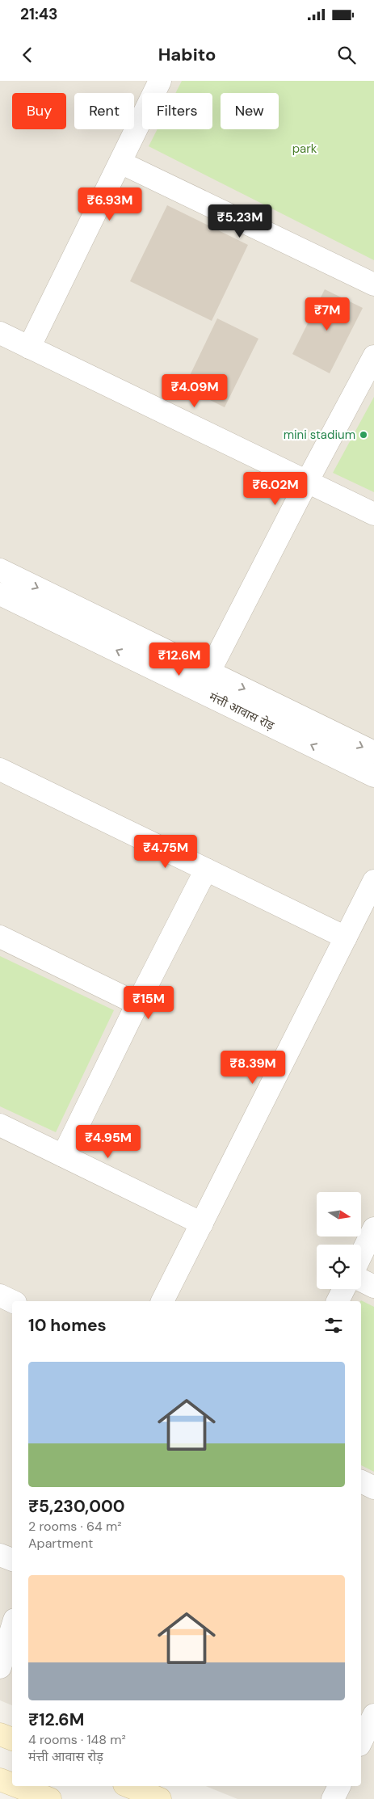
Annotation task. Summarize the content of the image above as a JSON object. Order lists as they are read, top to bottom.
{
  "streets": {
    "street": ["मंत्ती आवास रोड़"]
  },
  "parks": ["park"],
  "places": ["mini stadium"],
  "north": "right",
  "page": {
    "status": "21:43",
    "header": "Habito",
    "chip": [
      "Buy",
      "Rent",
      "Filters",
      "New"
    ],
    "price": [
      "₹6.93M",
      "₹5.23M",
      "₹7M",
      "₹4.09M",
      "₹6.02M",
      "₹12.6M",
      "₹4.75M",
      "₹15M",
      "₹8.39M",
      "₹4.95M"
    ],
    "heading": "10 homes",
    "list": [
      {
        "name": "₹5,230,000",
        "note": "2 rooms · 64 m² · Apartment"
      },
      {
        "name": "₹12.6M",
        "note": "4 rooms · 148 m² · मंत्ती आवास रोड़"
      }
    ]
  }
}
